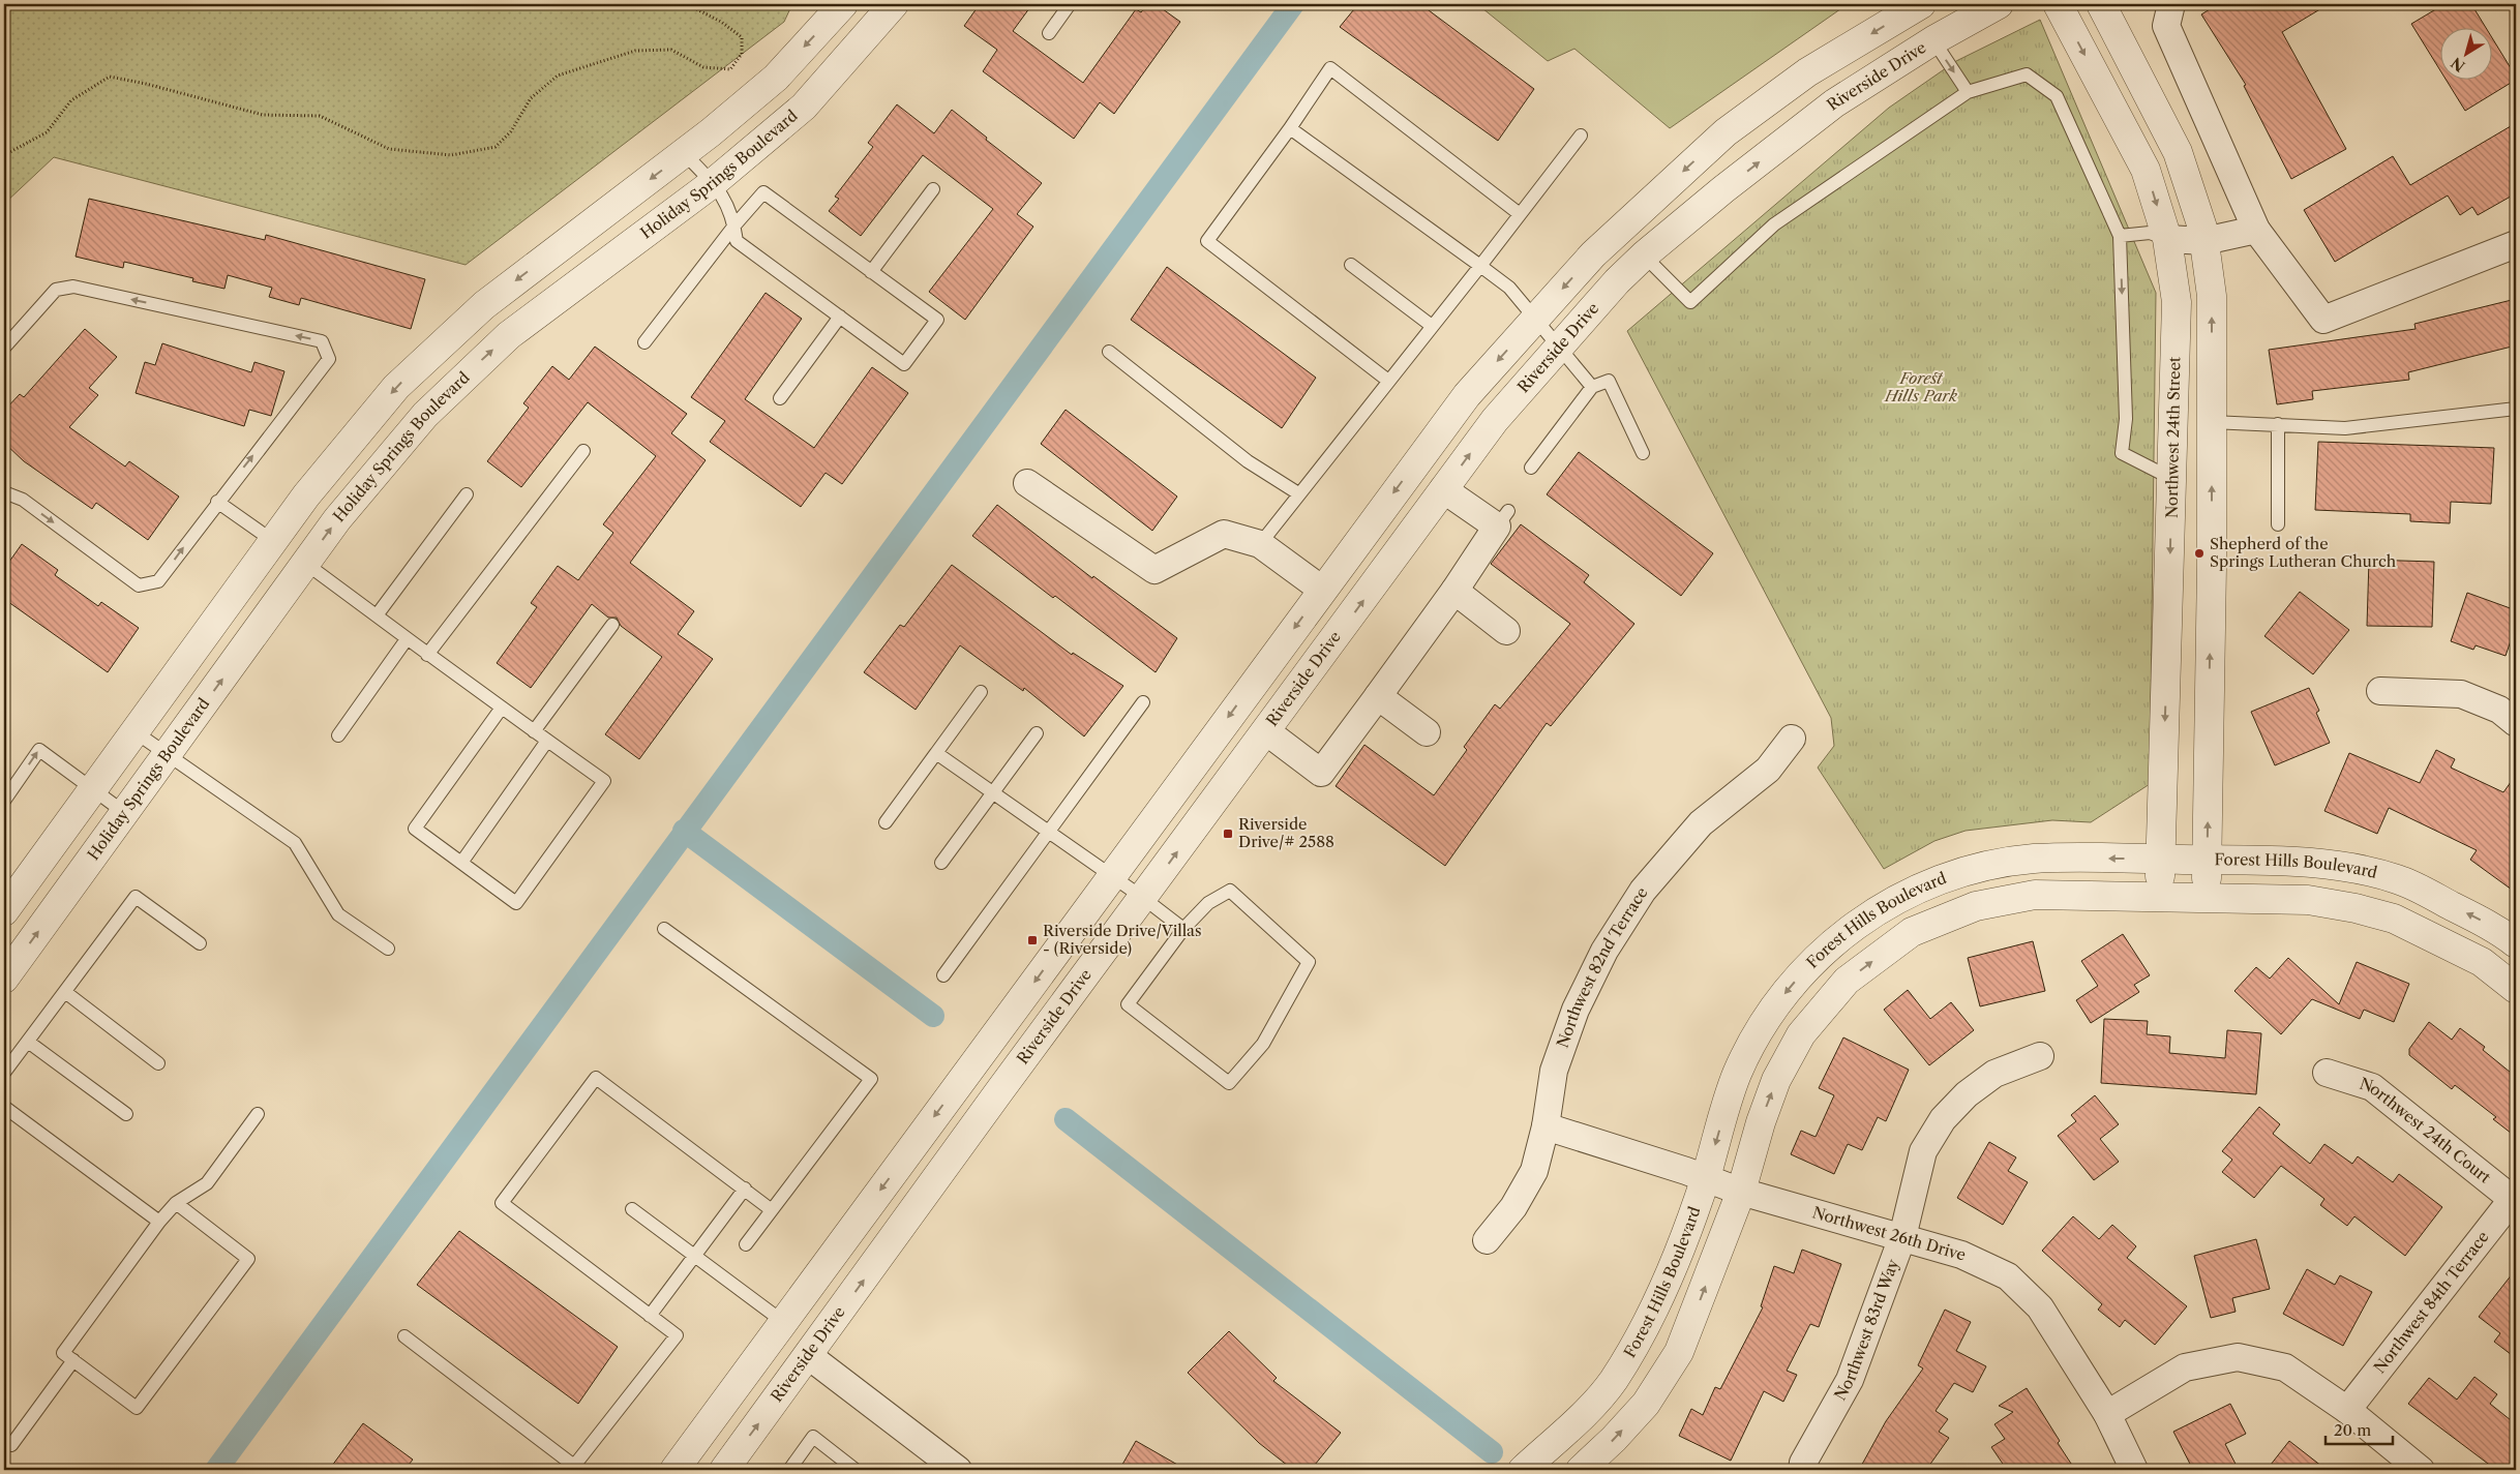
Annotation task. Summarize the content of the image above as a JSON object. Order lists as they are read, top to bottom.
{
  "streets": {
    "street": [
      "Riverside Drive",
      "Holiday Springs Boulevard",
      "Northwest 24th Street",
      "Forest Hills Boulevard",
      "Northwest 82nd Terrace",
      "Northwest 24th Court",
      "Northwest 26th Drive",
      "Northwest 84th Terrace",
      "Northwest 83rd Way"
    ]
  },
  "crossings": [
    ["Northwest 24th Street", "Forest Hills Boulevard"],
    ["Forest Hills Boulevard", "Northwest 26th Drive"],
    ["Northwest 82nd Terrace", "Northwest 26th Drive"],
    ["Northwest 24th Court", "Northwest 84th Terrace"],
    ["Northwest 26th Drive", "Northwest 83rd Way"]
  ],
  "parks": ["Forest Hills Park"],
  "places": {
    "other": ["Shepherd of the Springs Lutheran Church"],
    "transit": ["Riverside Drive/# 2588", "Riverside Drive/Villas - (Riverside)"]
  },
  "scale_bar": "20 m",
  "north": "bottom left"
}
